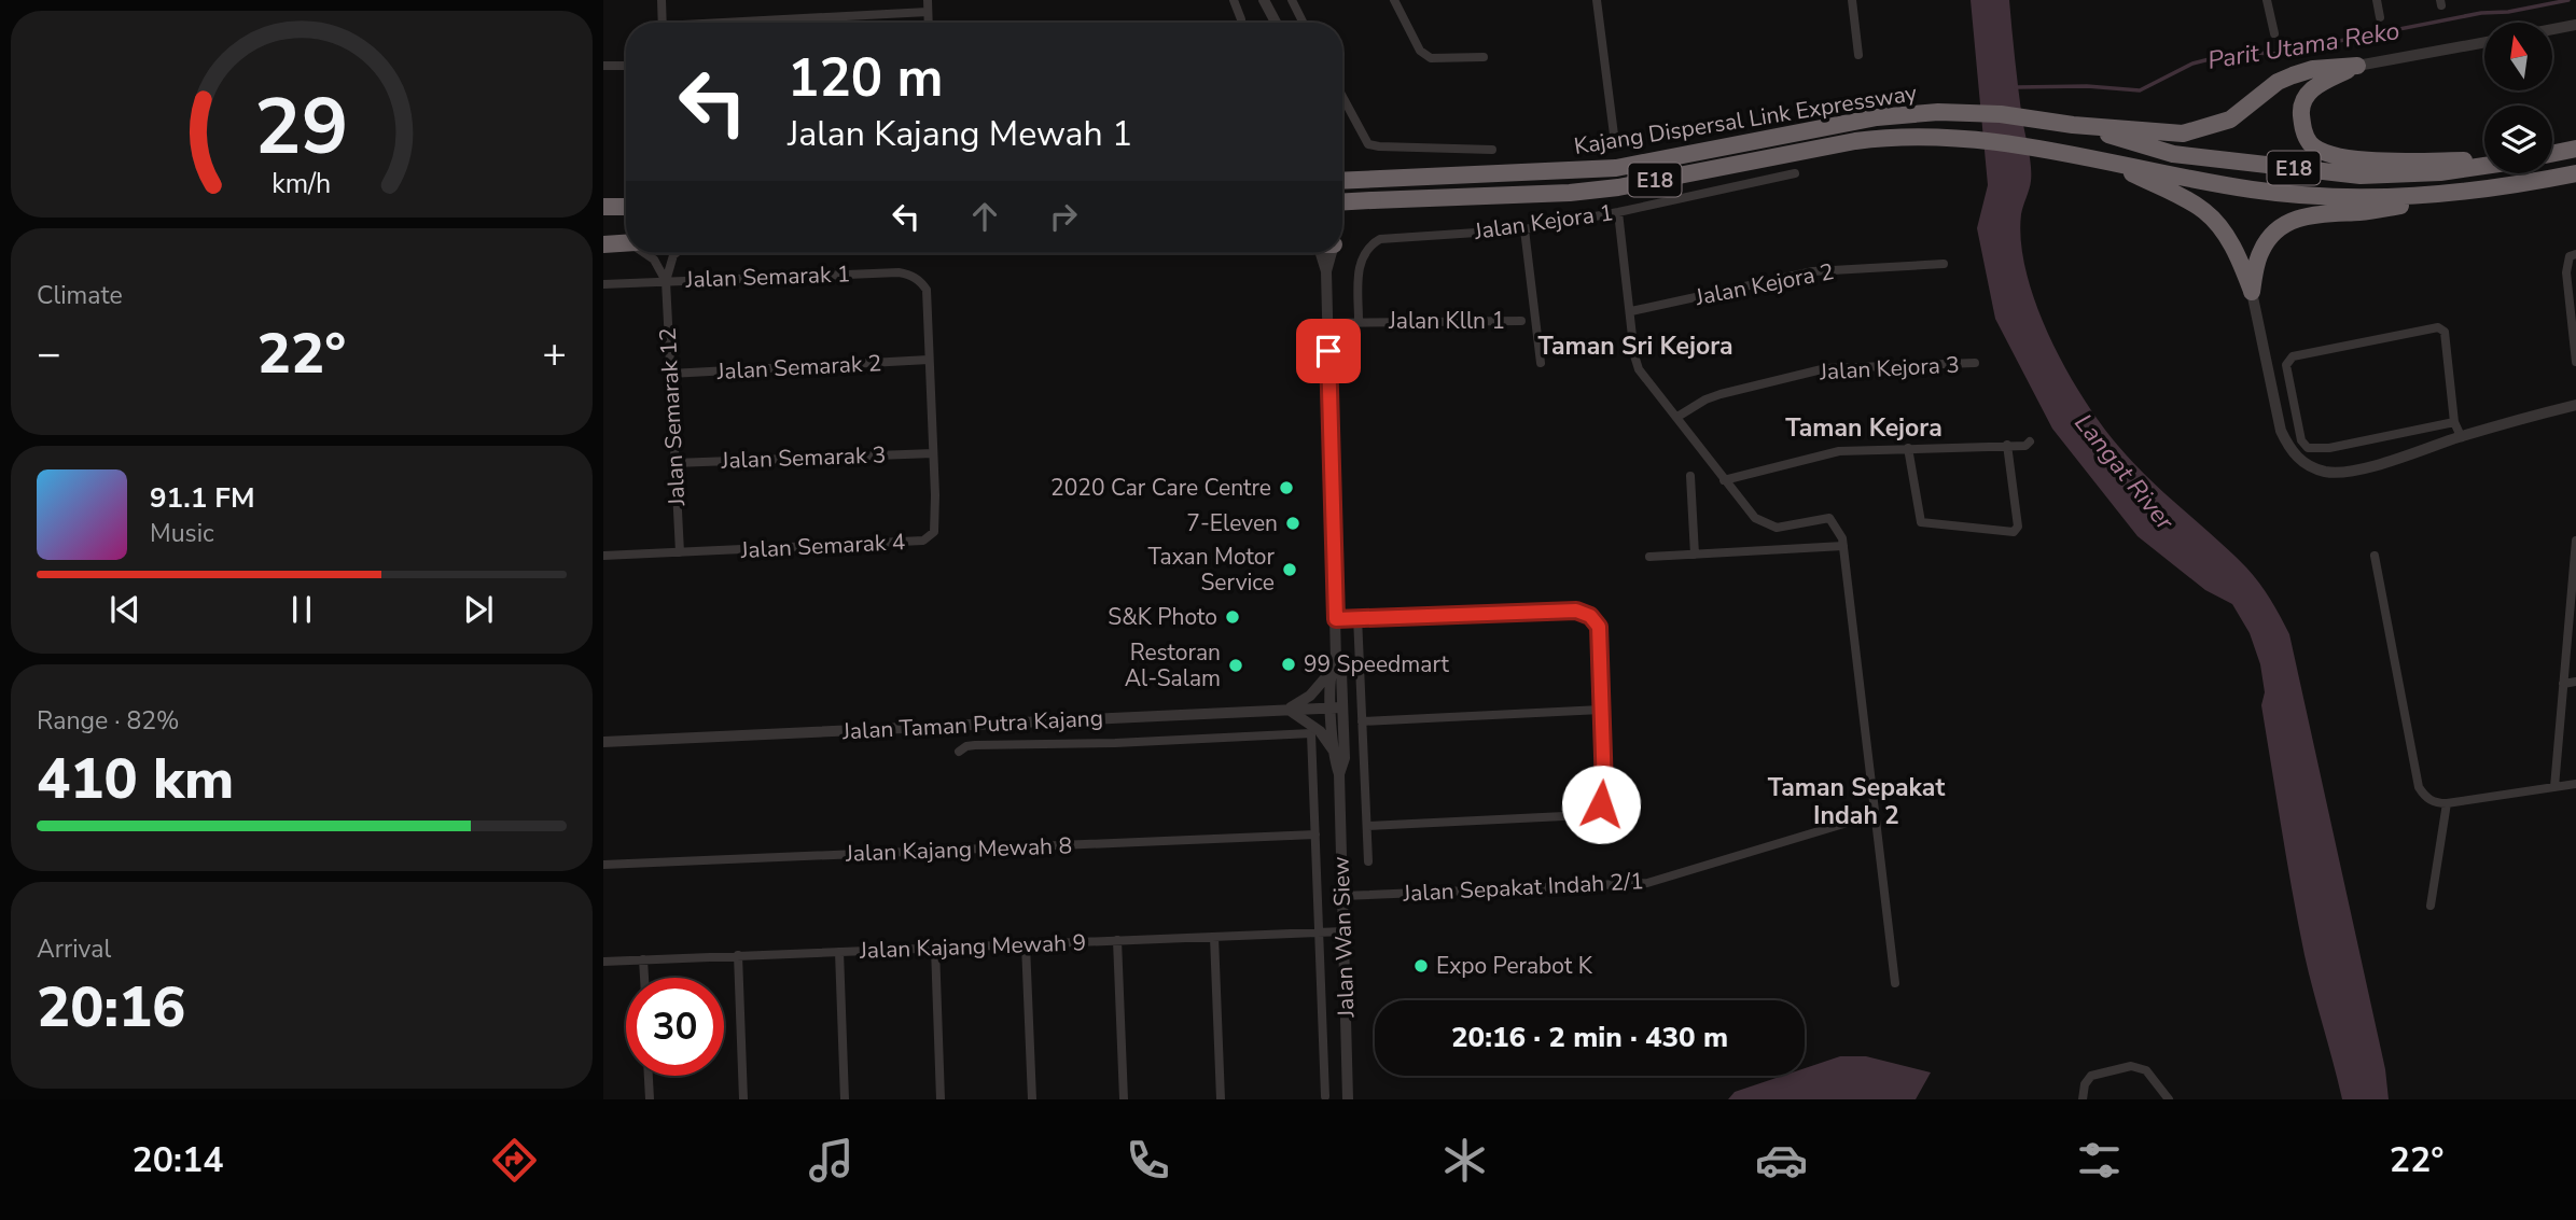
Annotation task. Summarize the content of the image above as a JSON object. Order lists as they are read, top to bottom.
{
  "streets": {
    "highway": ["Kajang Dispersal Link Expressway", "E18"],
    "street": [
      "Jalan Kejora 1",
      "Jalan Semarak 1",
      "Jalan Kejora 2",
      "Jalan Klln 1",
      "Jalan Semarak 2",
      "Jalan Kejora 3",
      "Jalan Semarak 12",
      "Jalan Semarak 3",
      "Jalan Semarak 4",
      "Jalan Taman Putra Kajang",
      "Jalan Kajang Mewah 8",
      "Jalan Sepakat Indah 2/1",
      "Jalan Wan Siew",
      "Jalan Kajang Mewah 9"
    ]
  },
  "crossings": [
    ["Jalan Kejora 1", "Jalan Klln 1"],
    ["Jalan Semarak 1", "Jalan Semarak 12"],
    ["Jalan Semarak 1", "Jalan Semarak 4"],
    ["Jalan Klln 1", "Jalan Wan Siew"],
    ["Jalan Semarak 2", "Jalan Semarak 12"],
    ["Jalan Semarak 2", "Jalan Semarak 4"],
    ["Jalan Semarak 12", "Jalan Semarak 3"],
    ["Jalan Semarak 12", "Jalan Semarak 4"],
    ["Jalan Semarak 3", "Jalan Semarak 4"],
    ["Jalan Taman Putra Kajang", "Jalan Wan Siew"],
    ["Jalan Sepakat Indah 2/1", "Jalan Wan Siew"],
    ["Jalan Wan Siew", "Jalan Kajang Mewah 9"]
  ],
  "districts": ["Taman Sri Kejora", "Taman Kejora", "Taman Sepakat Indah 2"],
  "water": ["Parit Utama Reko", "Langat River"],
  "places": [
    "2020 Car Care Centre",
    "7-Eleven",
    "Taxan Motor Service",
    "S&K Photo",
    "99 Speedmart",
    "Restoran Al-Salam",
    "Expo Perabot K"
  ],
  "north": "top",
  "page": {
    "turn": ["120 m", "Jalan Kajang Mewah 1"],
    "tile": [
      "Climate",
      ["Range · 82%", "410 km"],
      ["Arrival", "20:16"]
    ],
    "heat": ["−", "22°", "+"],
    "song": ["91.1 FM", "Music"],
    "limit": "30",
    "trip": "20:16 · 2 min · 430 m",
    "tabs": ["20:14", "22°"],
    "gauge": ["29", "km/h"]
  }
}
